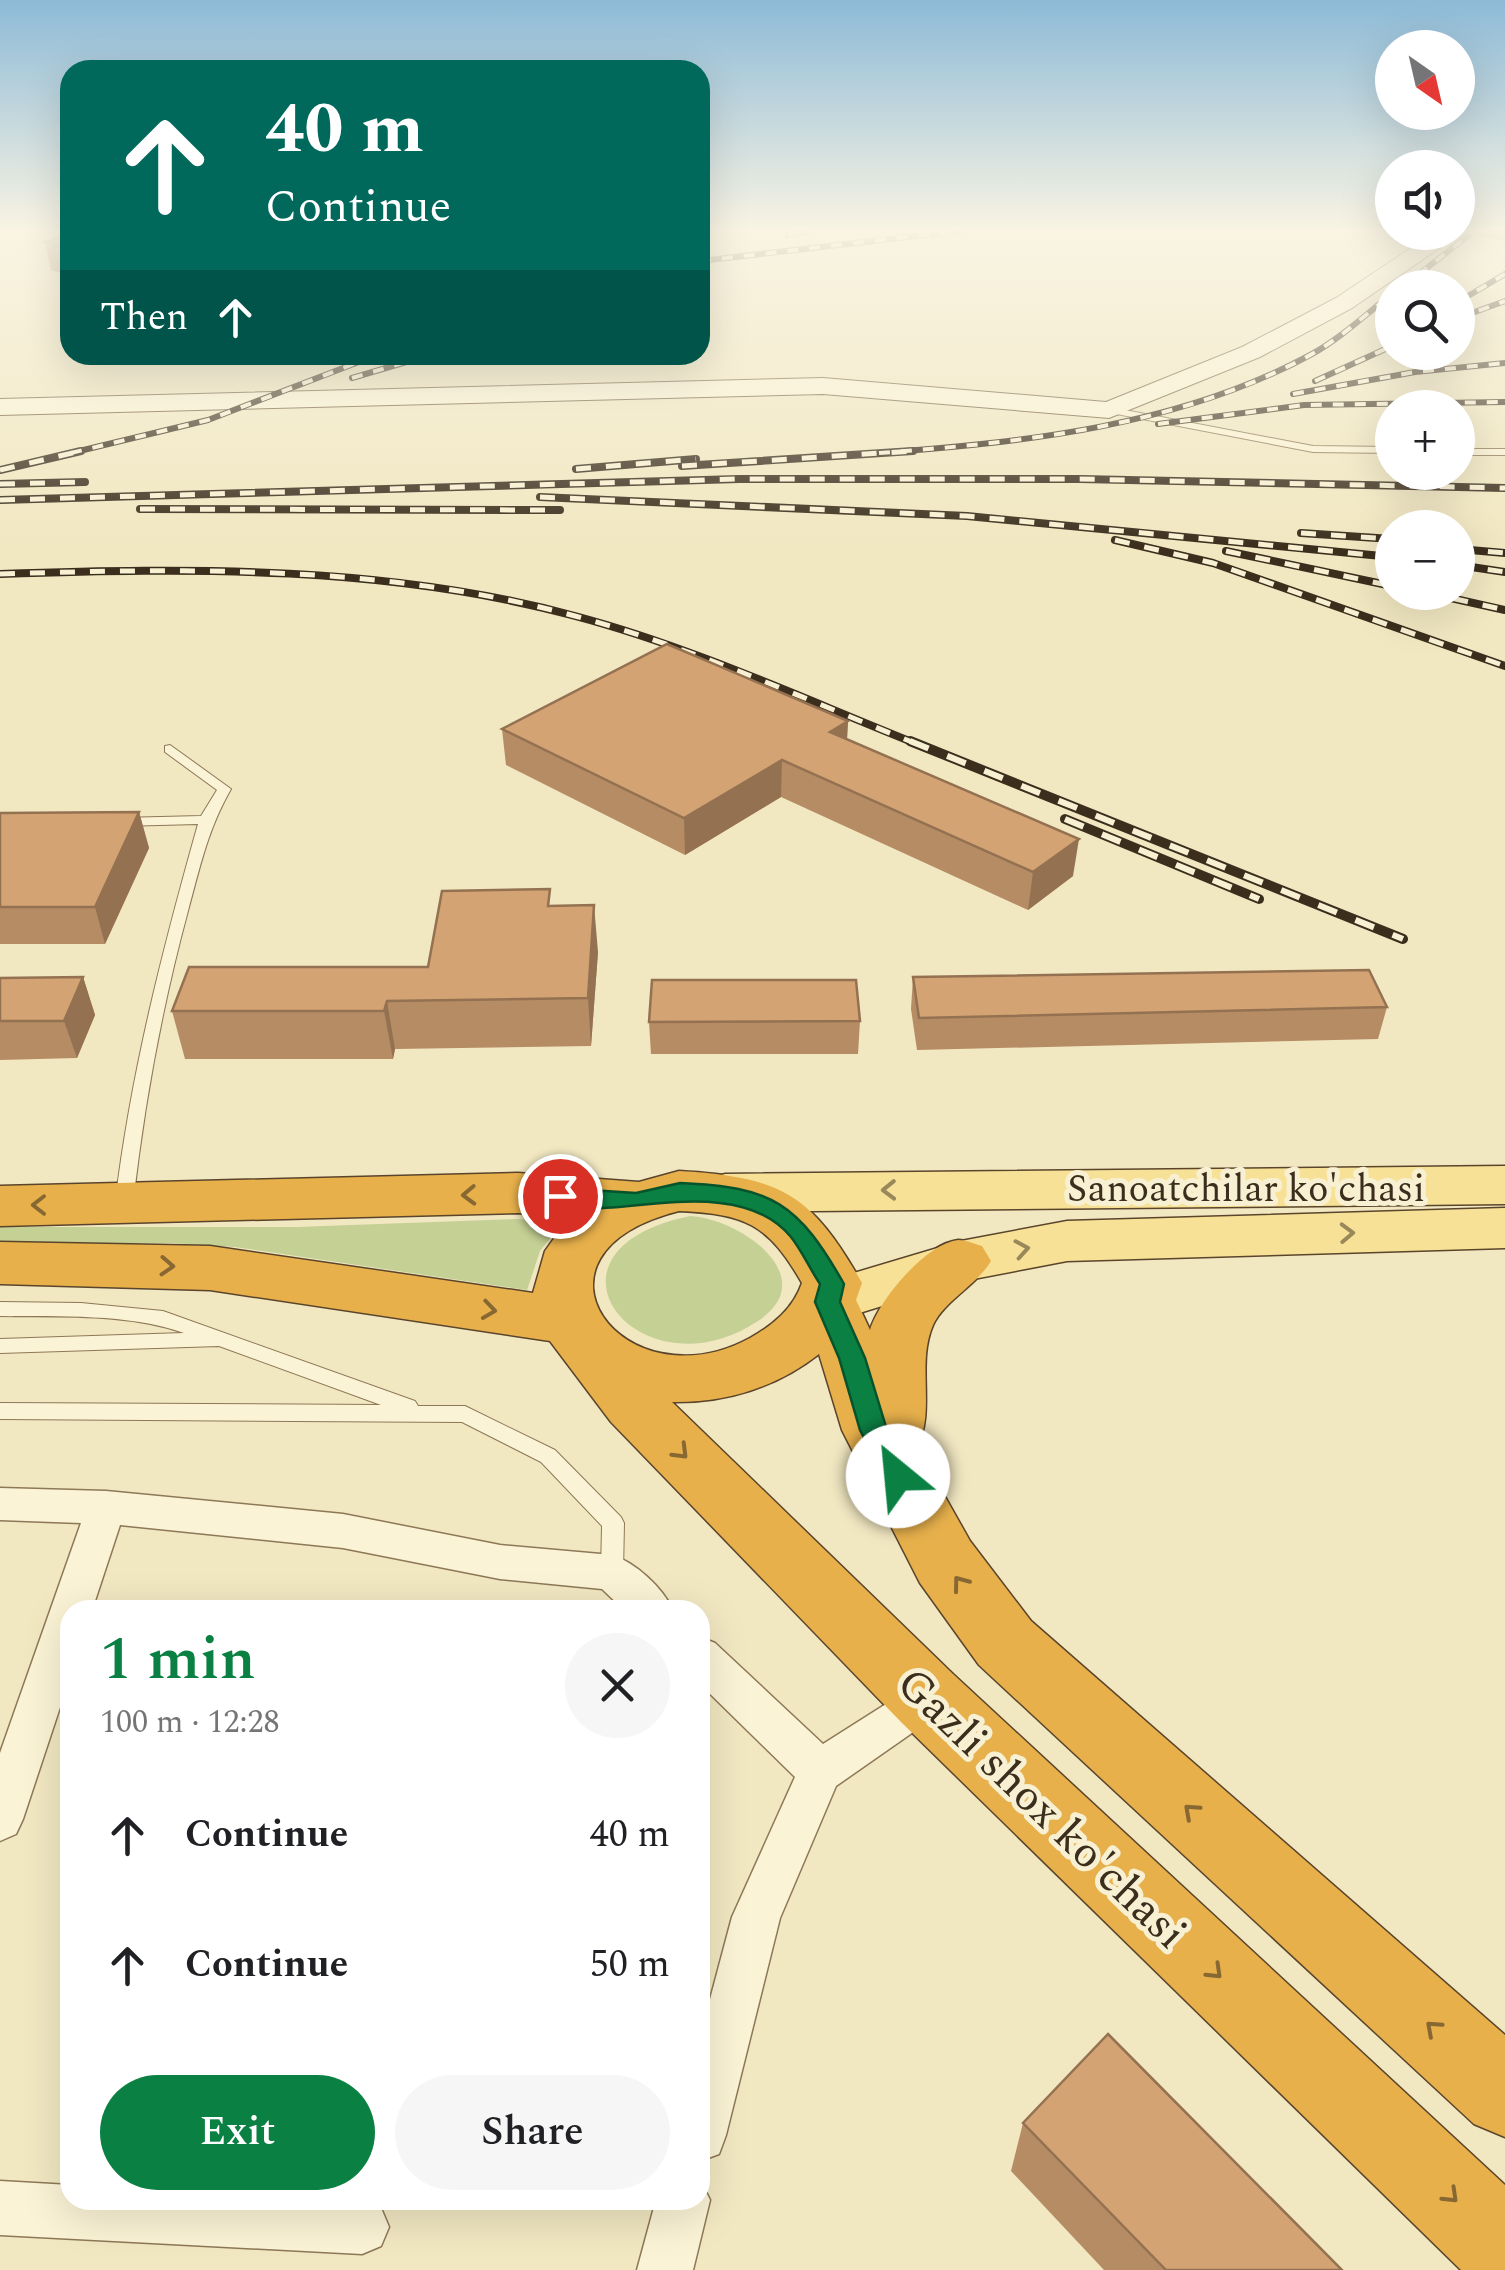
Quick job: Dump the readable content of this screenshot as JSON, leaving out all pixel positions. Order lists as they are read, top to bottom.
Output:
{
  "streets": {
    "highway": ["Gazli shox ko'chasi"],
    "main road": ["Sanoatchilar ko'chasi"]
  },
  "crossings": [
    ["Sanoatchilar ko'chasi", "Gazli shox ko'chasi"]
  ],
  "north": "bottom right",
  "page": {
    "map_buttons": ["+", "−"],
    "turn": ["40 m", "Continue"],
    "then": "Then",
    "heading": ["1 min", "100 m · 12:28"],
    "list": [
      {
        "name": "Continue",
        "value": "40 m"
      },
      {
        "name": "Continue",
        "value": "50 m"
      }
    ],
    "buttons": ["Exit", "Share"]
  }
}
